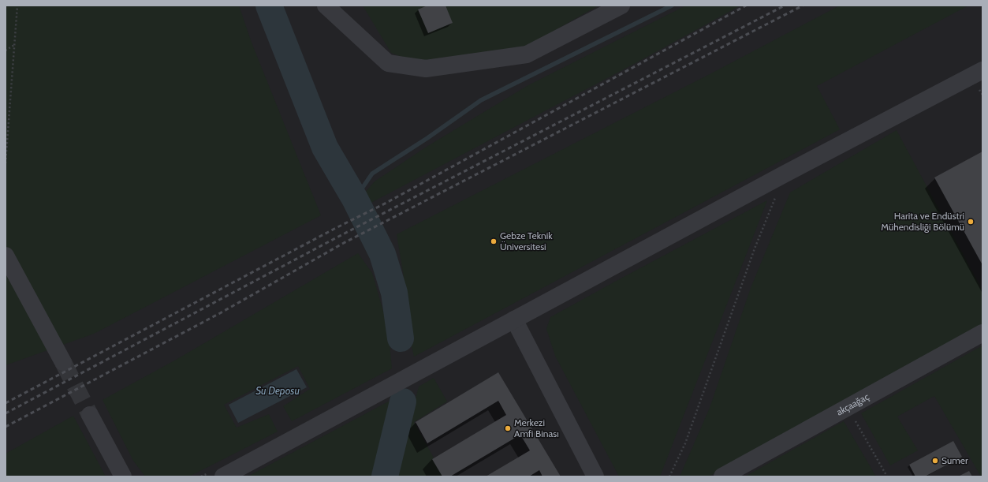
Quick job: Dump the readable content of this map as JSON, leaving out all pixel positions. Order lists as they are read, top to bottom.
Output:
{
  "streets": {
    "street": ["akçaağaç"]
  },
  "water": ["Su Deposu"],
  "places": [
    "Harita ve Endüstri Mühendisliği Bölümü",
    "Gebze Teknik Üniversitesi",
    "Merkezi Amfi Binası",
    "Sumer"
  ]
}
